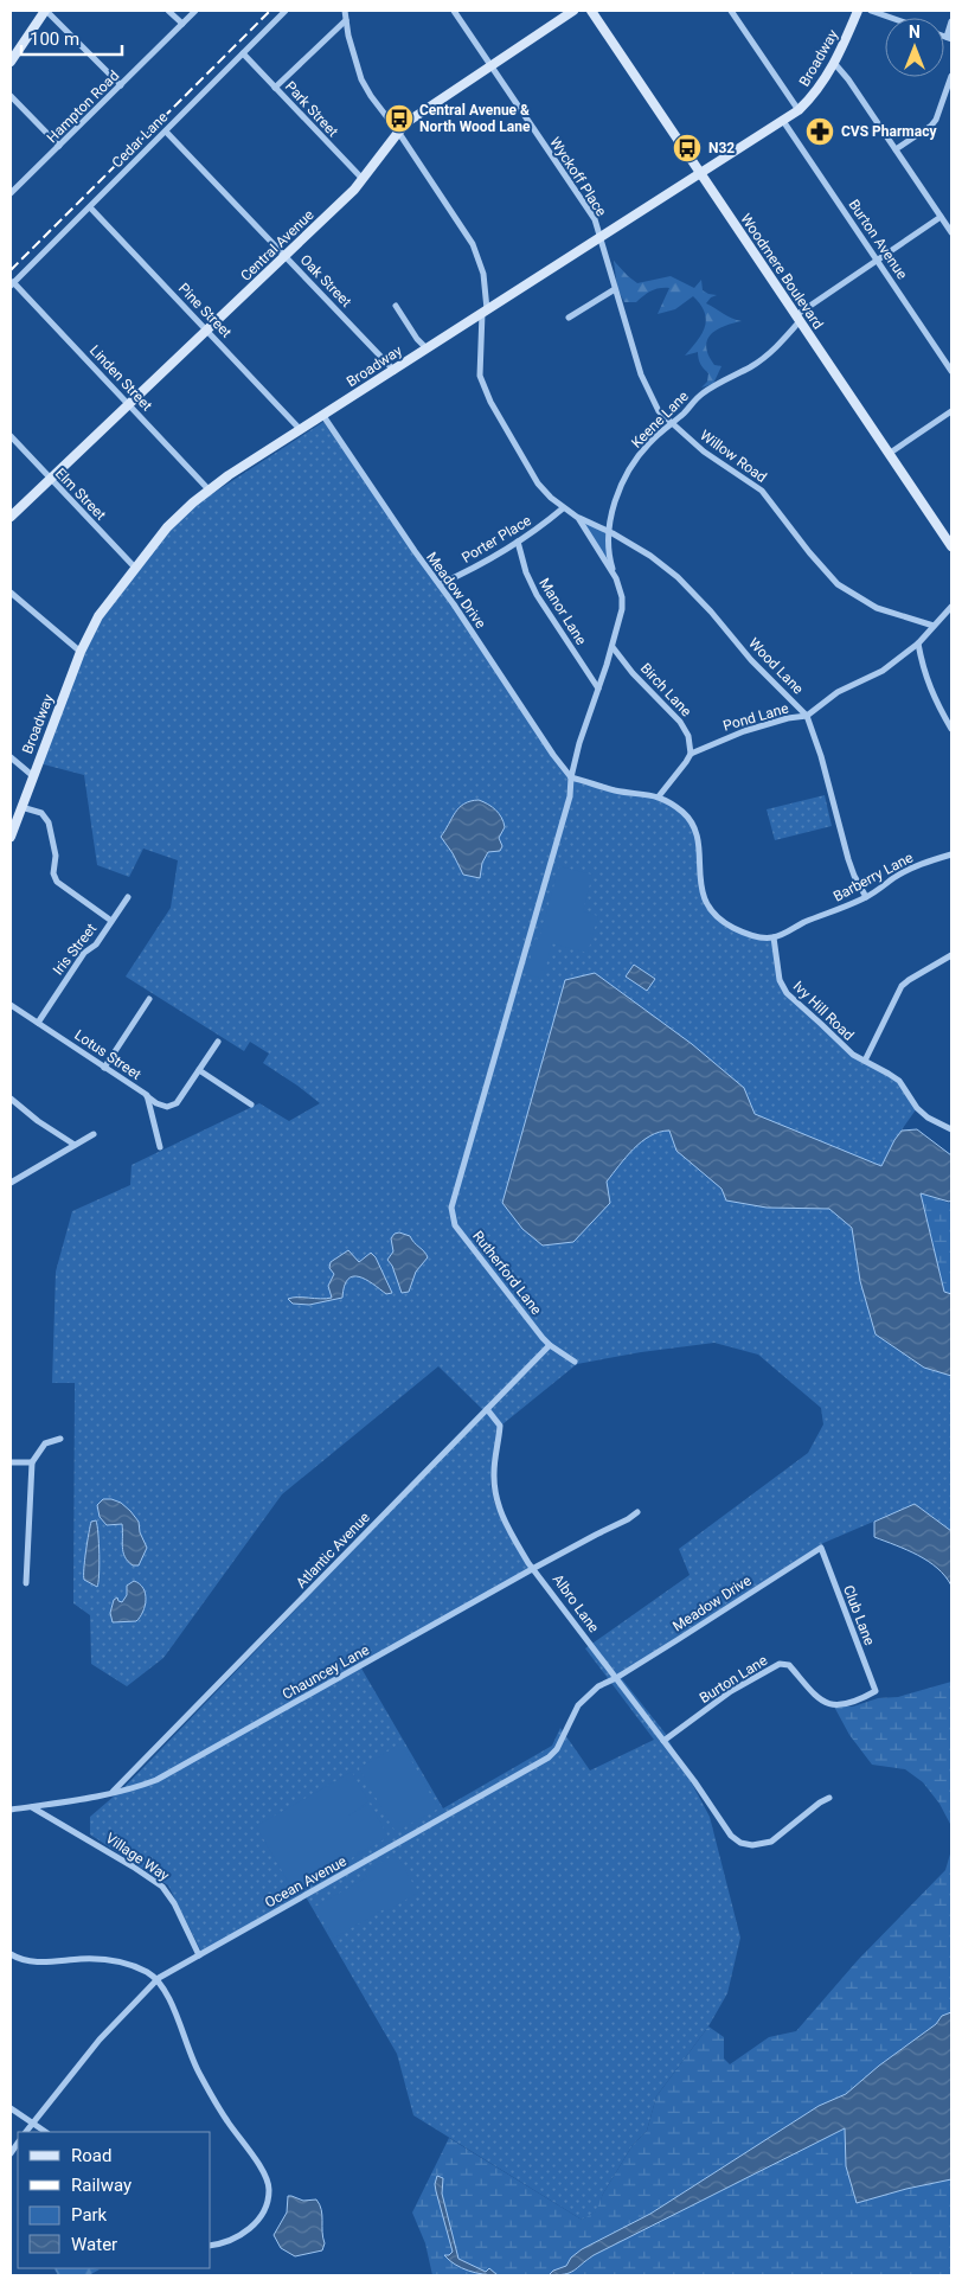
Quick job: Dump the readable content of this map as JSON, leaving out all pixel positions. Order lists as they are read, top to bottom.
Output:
{
  "streets": {
    "street": [
      "Broadway",
      "Hampton Road",
      "Park Street",
      "Cedar Lane",
      "Wyckoff Place",
      "Burton Avenue",
      "Central Avenue",
      "Woodmere Boulevard",
      "Oak Street",
      "Pine Street",
      "Linden Street",
      "Keene Lane",
      "Willow Road",
      "Elm Street",
      "Porter Place",
      "Meadow Drive",
      "Manor Lane",
      "Wood Lane",
      "Birch Lane",
      "Pond Lane",
      "Barberry Lane",
      "Iris Street",
      "Ivy Hill Road",
      "Lotus Street",
      "Rutherford Lane",
      "Atlantic Avenue",
      "Albro Lane",
      "Club Lane",
      "Chauncey Lane",
      "Burton Lane",
      "Village Way",
      "Ocean Avenue"
    ]
  },
  "crossings": [
    ["Broadway", "Wyckoff Place"],
    ["Broadway", "Burton Avenue"],
    ["Broadway", "Woodmere Boulevard"],
    ["Broadway", "Oak Street"],
    ["Broadway", "Pine Street"],
    ["Broadway", "Linden Street"],
    ["Broadway", "Willow Road"],
    ["Broadway", "Elm Street"],
    ["Broadway", "Meadow Drive"],
    ["Park Street", "Cedar Lane"],
    ["Park Street", "Central Avenue"],
    ["Cedar Lane", "Oak Street"],
    ["Cedar Lane", "Pine Street"],
    ["Cedar Lane", "Linden Street"],
    ["Wyckoff Place", "Central Avenue"],
    ["Wyckoff Place", "Willow Road"],
    ["Burton Avenue", "Keene Lane"],
    ["Central Avenue", "Oak Street"],
    ["Central Avenue", "Pine Street"],
    ["Central Avenue", "Linden Street"],
    ["Central Avenue", "Elm Street"],
    ["Woodmere Boulevard", "Keene Lane"],
    ["Keene Lane", "Willow Road"],
    ["Keene Lane", "Meadow Drive"],
    ["Keene Lane", "Manor Lane"],
    ["Keene Lane", "Wood Lane"],
    ["Keene Lane", "Birch Lane"],
    ["Keene Lane", "Rutherford Lane"],
    ["Willow Road", "Pond Lane"],
    ["Porter Place", "Meadow Drive"],
    ["Porter Place", "Manor Lane"],
    ["Meadow Drive", "Albro Lane"],
    ["Meadow Drive", "Club Lane"],
    ["Meadow Drive", "Ocean Avenue"],
    ["Wood Lane", "Pond Lane"],
    ["Wood Lane", "Barberry Lane"],
    ["Birch Lane", "Pond Lane"],
    ["Barberry Lane", "Ivy Hill Road"],
    ["Iris Street", "Lotus Street"],
    ["Rutherford Lane", "Atlantic Avenue"],
    ["Atlantic Avenue", "Albro Lane"],
    ["Atlantic Avenue", "Chauncey Lane"],
    ["Albro Lane", "Chauncey Lane"],
    ["Albro Lane", "Burton Lane"],
    ["Albro Lane", "Ocean Avenue"],
    ["Club Lane", "Burton Lane"],
    ["Chauncey Lane", "Village Way"],
    ["Village Way", "Ocean Avenue"]
  ],
  "places": {
    "bus stop": ["Central Avenue & North Wood Lane", "N32"],
    "pharmacy": ["CVS Pharmacy"]
  },
  "legend": [
    "Road",
    "Railway",
    "Park",
    "Water"
  ],
  "scale_bar": "100 m",
  "north": "top"
}
